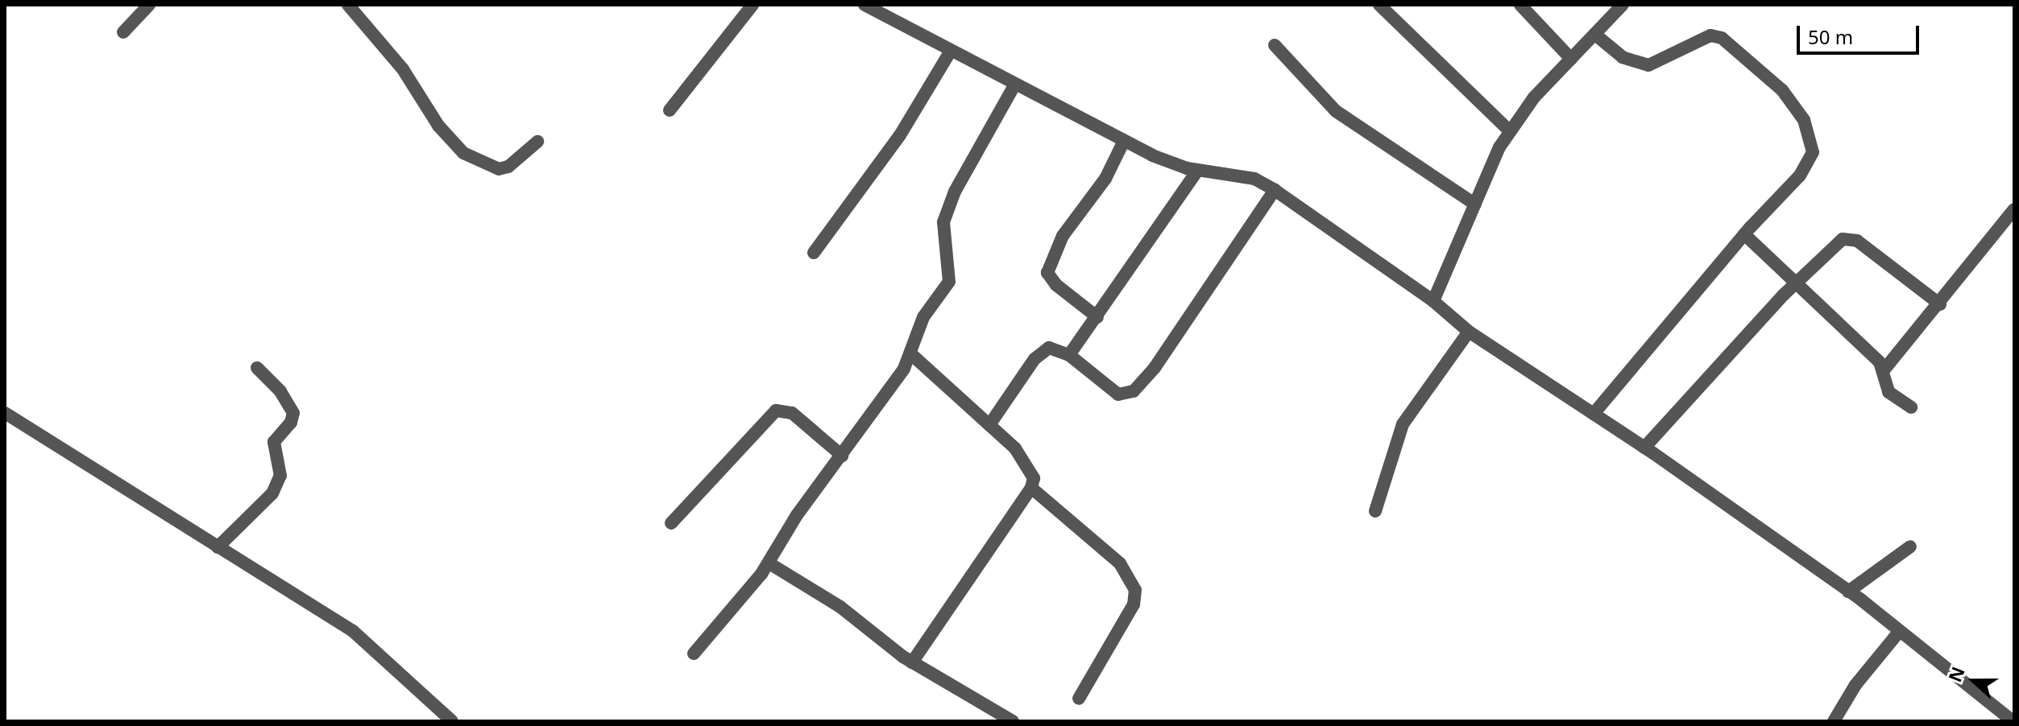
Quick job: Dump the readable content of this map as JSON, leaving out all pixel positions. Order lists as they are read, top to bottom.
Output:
{
  "scale_bar": "50 m",
  "north": "left"
}
